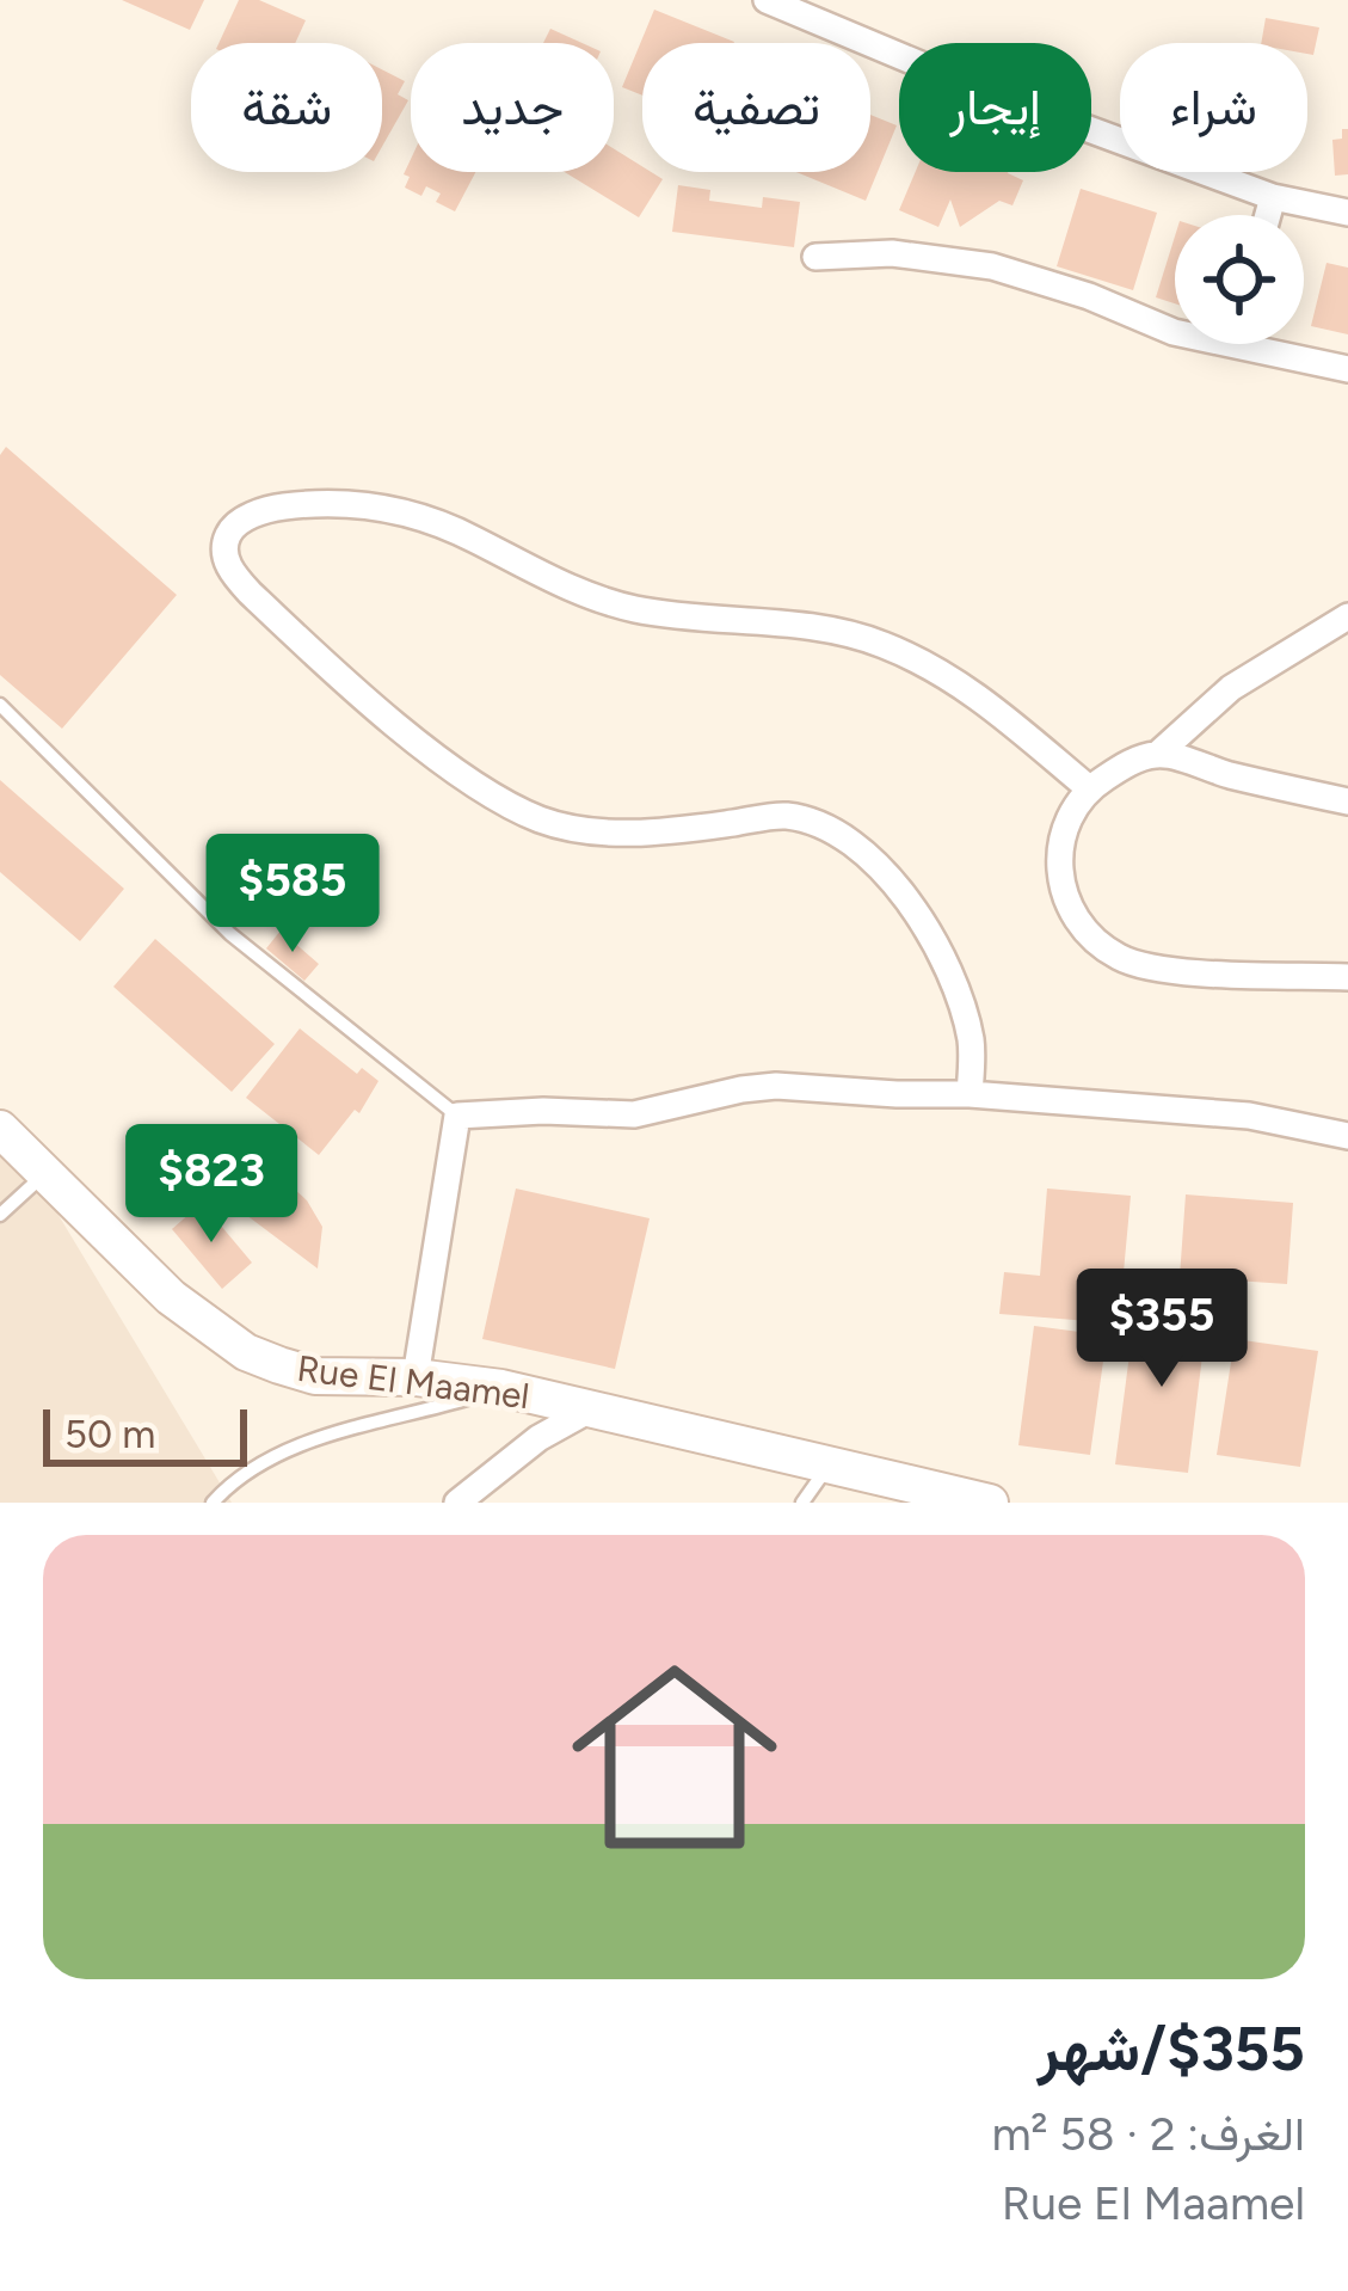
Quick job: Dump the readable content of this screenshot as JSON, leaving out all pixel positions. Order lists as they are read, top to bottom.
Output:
{
  "streets": {
    "street": ["Rue El Maamel"]
  },
  "scale_bar": "50 m",
  "page": {
    "chip": [
      "شراء",
      "إيجار",
      "تصفية",
      "جديد",
      "شقة"
    ],
    "price": ["$585", "$823", "$355"],
    "scale": "50 m",
    "list": [
      {
        "name": "$355/شهر",
        "note": "الغرف: 2 · 58 m² · Rue El Maamel"
      }
    ]
  }
}
